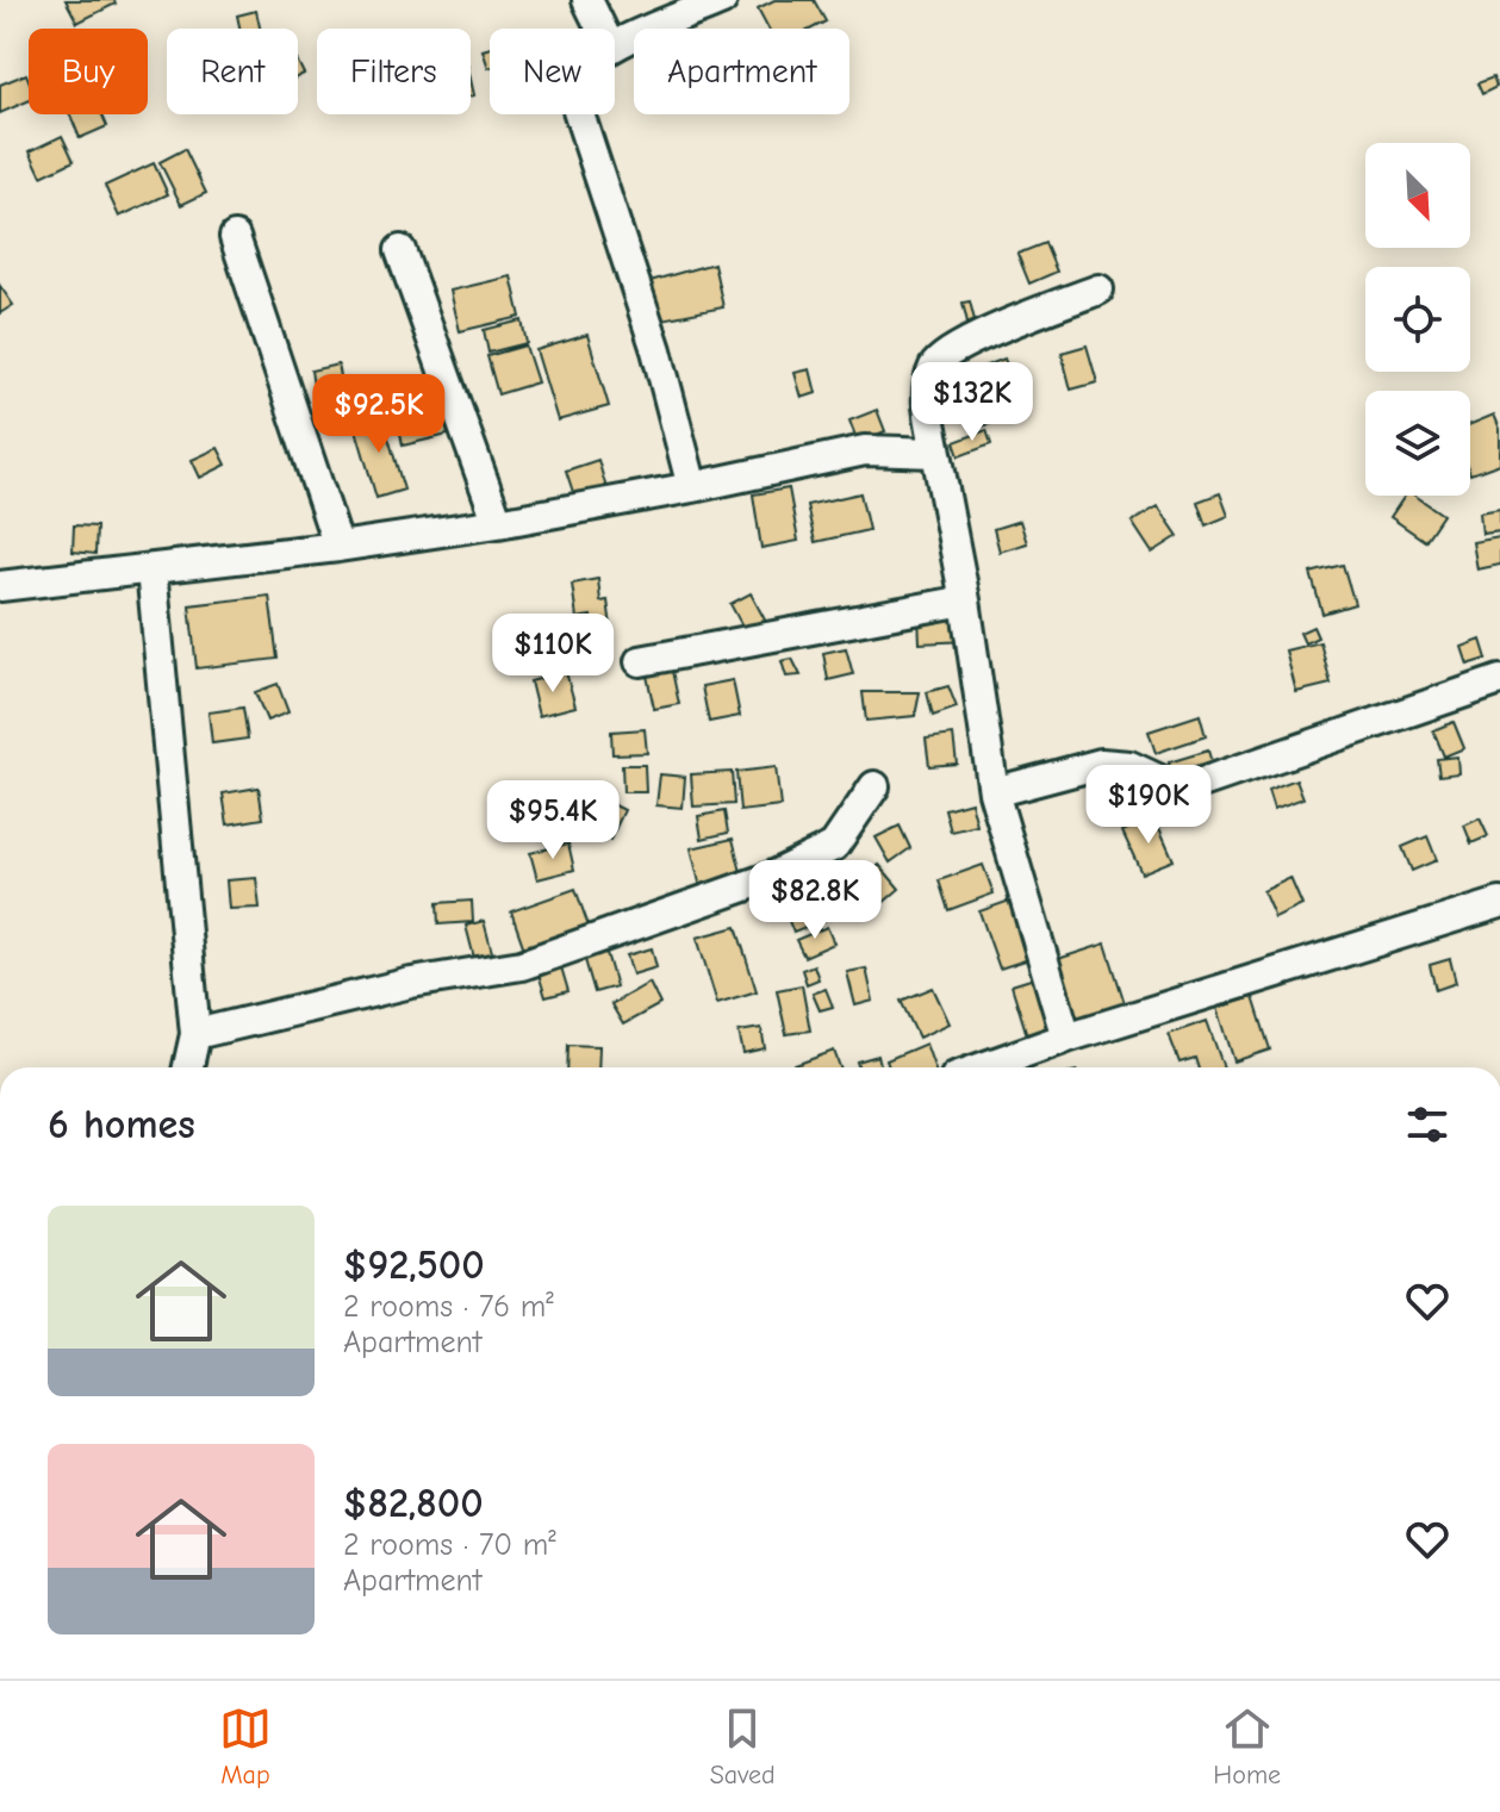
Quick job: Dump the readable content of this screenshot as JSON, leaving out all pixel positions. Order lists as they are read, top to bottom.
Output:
{
  "north": "bottom right",
  "page": {
    "chip": [
      "Buy",
      "Rent",
      "Filters",
      "New",
      "Apartment"
    ],
    "price": [
      "$132K",
      "$92.5K",
      "$110K",
      "$190K",
      "$95.4K",
      "$82.8K"
    ],
    "heading": "6 homes",
    "list": [
      {
        "name": "$92,500",
        "note": "2 rooms · 76 m² · Apartment"
      },
      {
        "name": "$82,800",
        "note": "2 rooms · 70 m² · Apartment"
      }
    ],
    "tabs": ["Map", "Saved", "Home"]
  }
}
